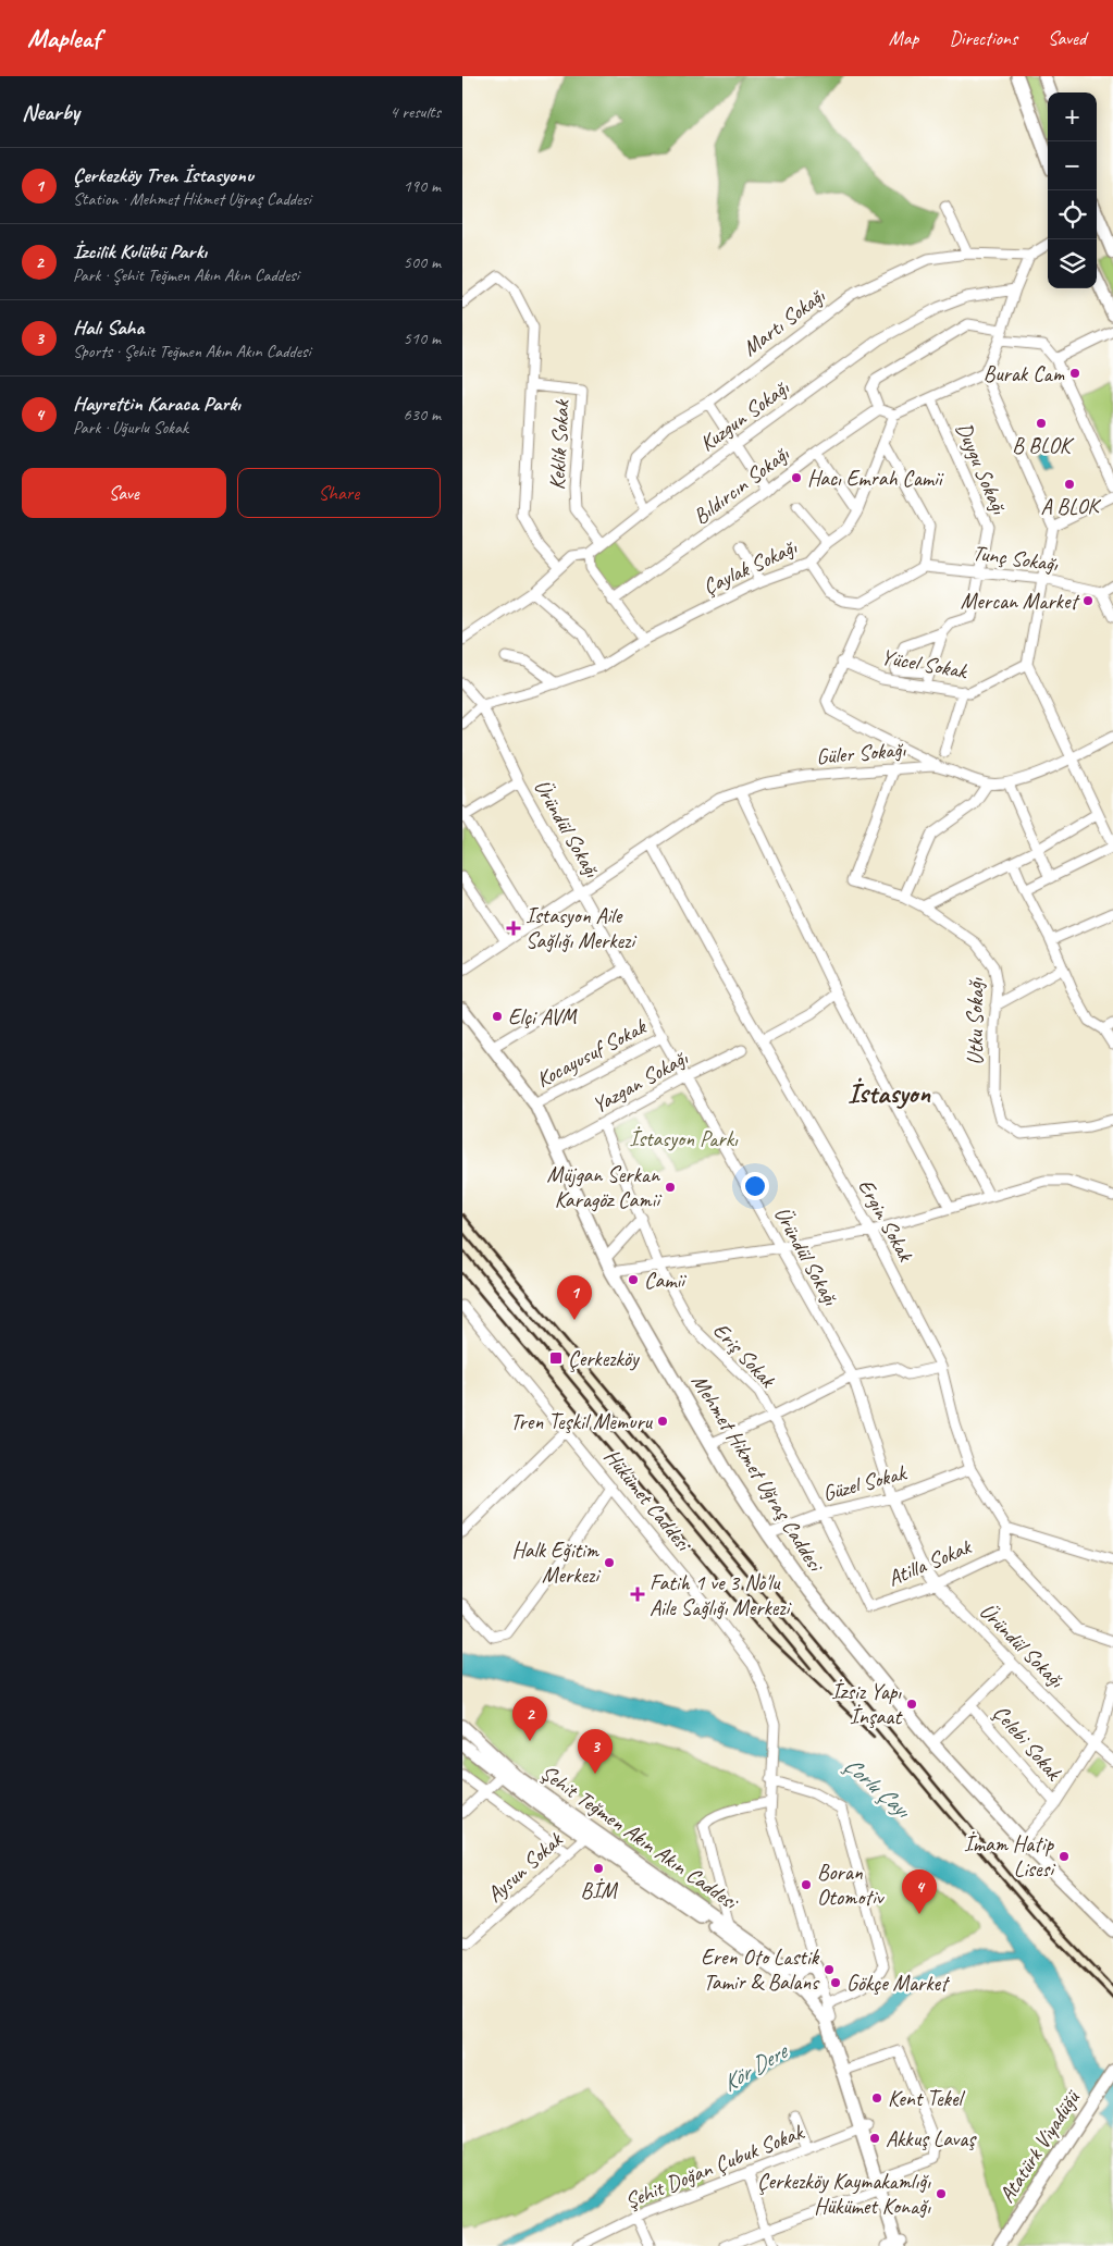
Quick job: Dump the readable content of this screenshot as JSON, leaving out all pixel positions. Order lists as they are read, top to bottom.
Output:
{
  "streets": {
    "main road": ["Mehmet Hikmet Uğraş Caddesi", "Şehit Teğmen Akın Akın Caddesi", "Atatürk Viyadüğü"],
    "street": [
      "Martı Sokağı",
      "Kuzgun Sokağı",
      "Keklik Sokak",
      "Duygu Sokağı",
      "Bıldırcın Sokağı",
      "Tunç Sokağı",
      "Çaylak Sokağı",
      "Yücel Sokak",
      "Güler Sokağı",
      "Üründül Sokağı",
      "Utku Sokağı",
      "Kocayusuf Sokak",
      "Yazgan Sokağı",
      "Ergin Sokak",
      "Eriş Sokak",
      "Güzel Sokak",
      "Hükümet Caddesi",
      "Atilla Sokak",
      "Çelebi Sokak",
      "Aysun Sokak",
      "Şehit Doğan Çubuk Sokak"
    ]
  },
  "crossings": [
    ["Martı Sokağı", "Kuzgun Sokağı"],
    ["Kuzgun Sokağı", "Keklik Sokak"],
    ["Duygu Sokağı", "Tunç Sokağı"],
    ["Duygu Sokağı", "Yücel Sokak"],
    ["Çaylak Sokağı", "Üründül Sokağı"],
    ["Güler Sokağı", "Üründül Sokağı"],
    ["Güler Sokağı", "Utku Sokağı"],
    ["Güler Sokağı", "Ergin Sokak"],
    ["Üründül Sokağı", "Kocayusuf Sokak"],
    ["Üründül Sokağı", "Yazgan Sokağı"],
    ["Üründül Sokağı", "Güzel Sokak"],
    ["Üründül Sokağı", "Atilla Sokak"],
    ["Kocayusuf Sokak", "Mehmet Hikmet Uğraş Caddesi"],
    ["Yazgan Sokağı", "Eriş Sokak"],
    ["Yazgan Sokağı", "Mehmet Hikmet Uğraş Caddesi"],
    ["Ergin Sokak", "Güzel Sokak"],
    ["Eriş Sokak", "Güzel Sokak"],
    ["Eriş Sokak", "Atilla Sokak"],
    ["Mehmet Hikmet Uğraş Caddesi", "Güzel Sokak"],
    ["Şehit Teğmen Akın Akın Caddesi", "Aysun Sokak"]
  ],
  "districts": ["İstasyon"],
  "water": ["Çorlu Çayı", "Kör Dere"],
  "parks": ["İstasyon Parkı"],
  "places": {
    "other": [
      "Burak Cam",
      "B BLOK",
      "Hacı Emrah Camii",
      "A BLOK",
      "Mercan Market",
      "Elçi AVM",
      "Müjgan Serkan Karagöz Camii",
      "Camii",
      "Tren Teşkil Memuru",
      "Halk Eğitim Merkezi",
      "İzsiz Yapı İnşaat",
      "İmam Hatip Lisesi",
      "BİM",
      "Boran Otomotiv",
      "Eren Oto Lastik Tamir & Balans",
      "Gökçe Market",
      "Kent Tekel",
      "Akkuş Lavaş",
      "Çerkezköy Kaymakamlığı Hükümet Konağı"
    ],
    "health": ["Istasyon Aile Sağlığı Merkezi", "Fatih 1 ve 3 No'lu Aile Sağlığı Merkezi"],
    "transit": ["Çerkezköy"]
  },
  "page": {
    "header": "Mapleaf",
    "nav": ["Map", "Directions", "Saved"],
    "heading": ["Nearby", "4 results"],
    "map_buttons": ["+", "−"],
    "list": [
      {
        "mark": "1",
        "name": "Çerkezköy Tren İstasyonu",
        "note": "Station · Mehmet Hikmet Uğraş Caddesi",
        "value": "190 m"
      },
      {
        "mark": "2",
        "name": "İzcilik Kulübü Parkı",
        "note": "Park · Şehit Teğmen Akın Akın Caddesi",
        "value": "500 m"
      },
      {
        "mark": "3",
        "name": "Halı Saha",
        "note": "Sports · Şehit Teğmen Akın Akın Caddesi",
        "value": "510 m"
      },
      {
        "mark": "4",
        "name": "Hayrettin Karaca Parkı",
        "note": "Park · Uğurlu Sokak",
        "value": "630 m"
      }
    ],
    "buttons": ["Save", "Share"],
    "pins": [
      "1",
      "2",
      "3",
      "4"
    ]
  }
}
